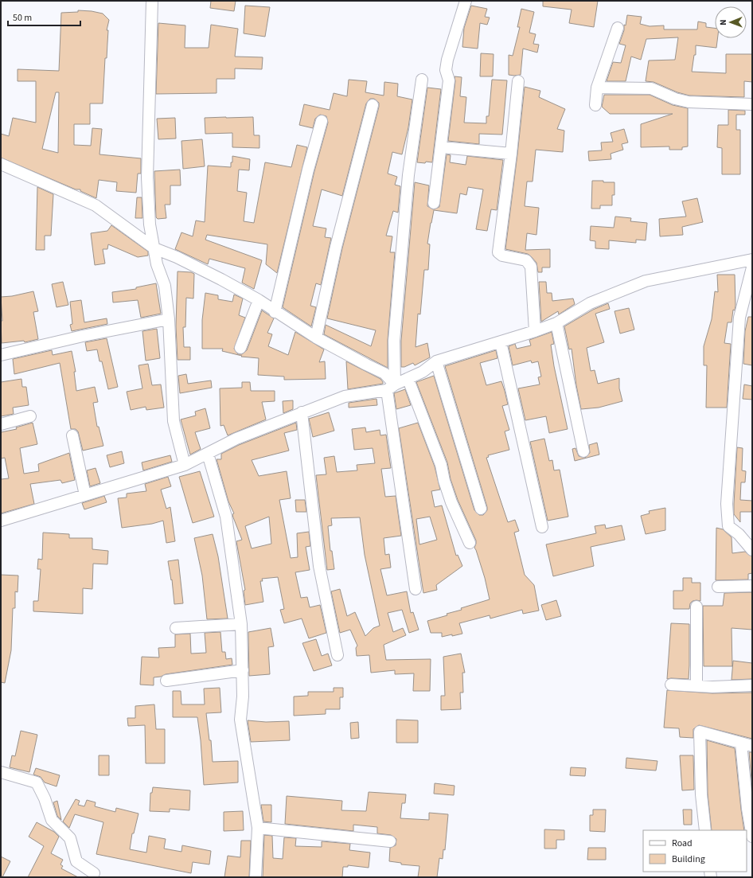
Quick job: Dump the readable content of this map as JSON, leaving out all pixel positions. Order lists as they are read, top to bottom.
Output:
{
  "legend": ["Road", "Building"],
  "scale_bar": "50 m",
  "north": "left"
}
